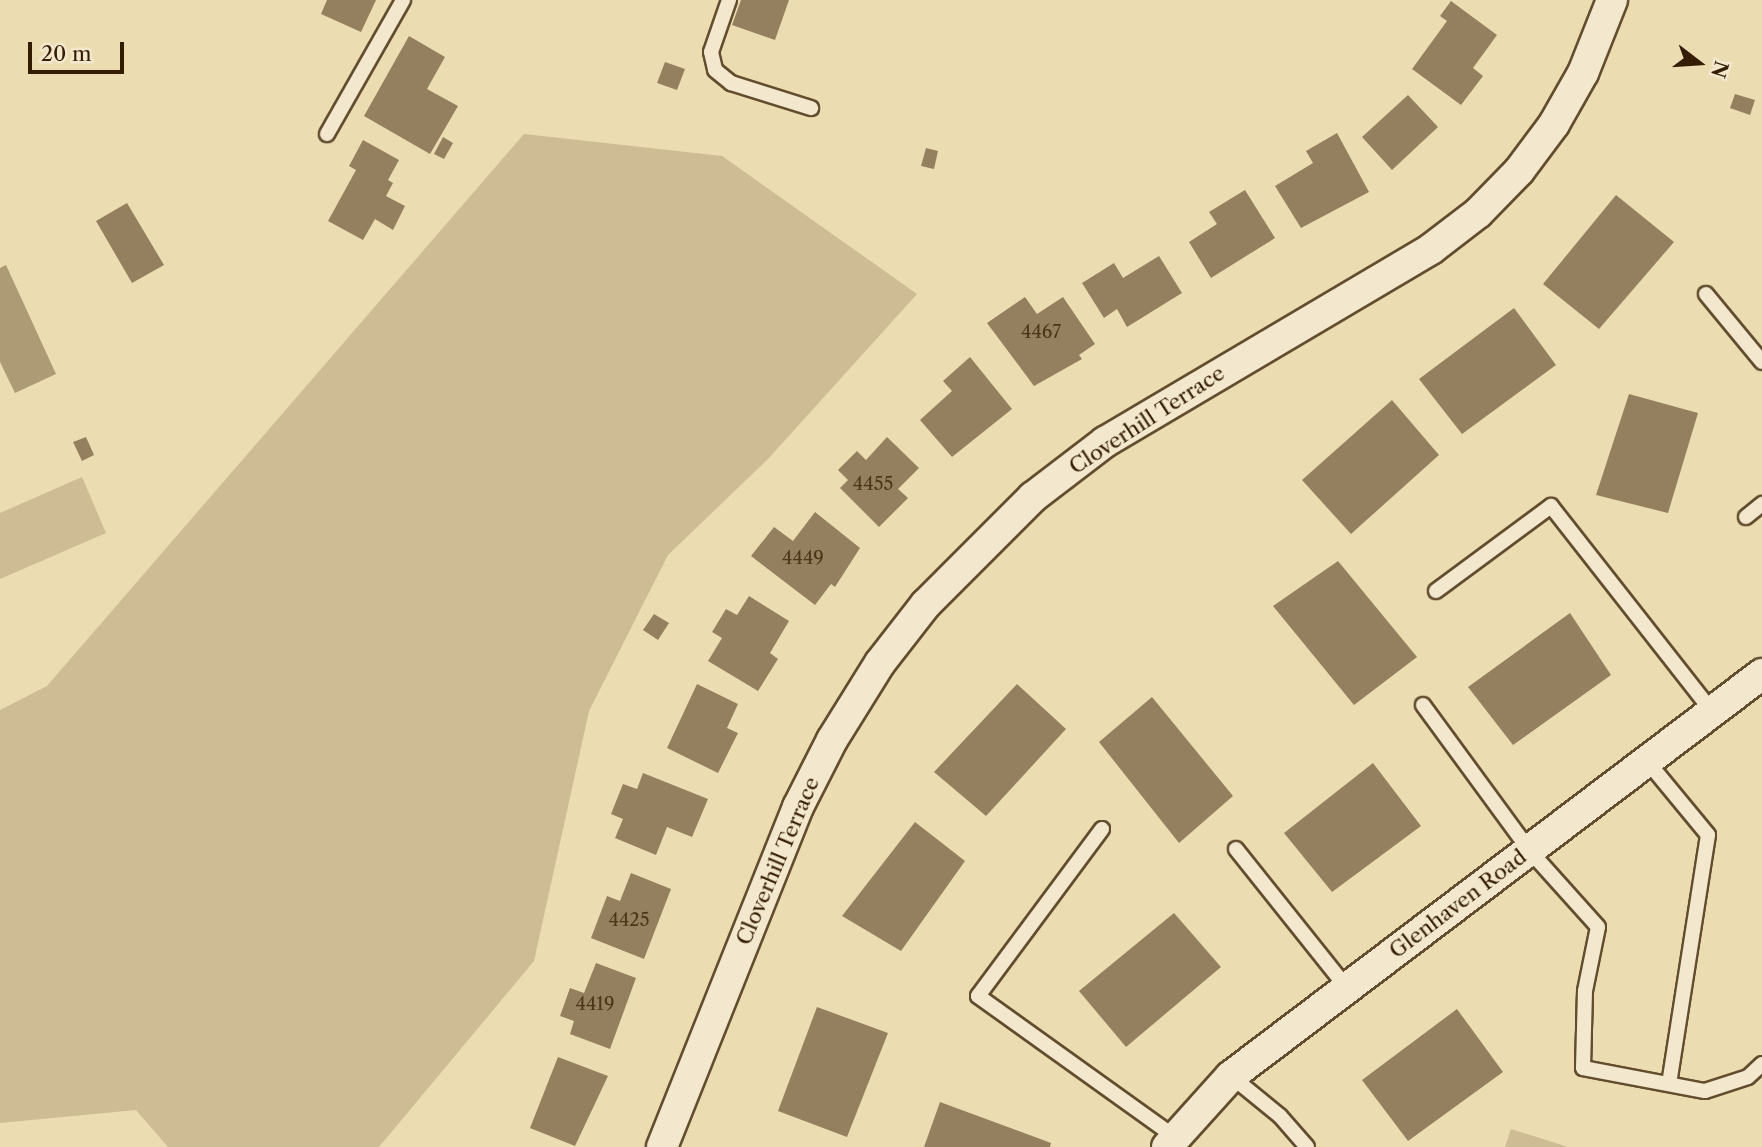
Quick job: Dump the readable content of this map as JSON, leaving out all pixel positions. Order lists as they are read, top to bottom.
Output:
{
  "streets": {
    "street": ["Cloverhill Terrace", "Glenhaven Road"]
  },
  "house_numbers": [
    "4467",
    "4455",
    "4449",
    "4425",
    "4419"
  ],
  "scale_bar": "20 m",
  "north": "right"
}
